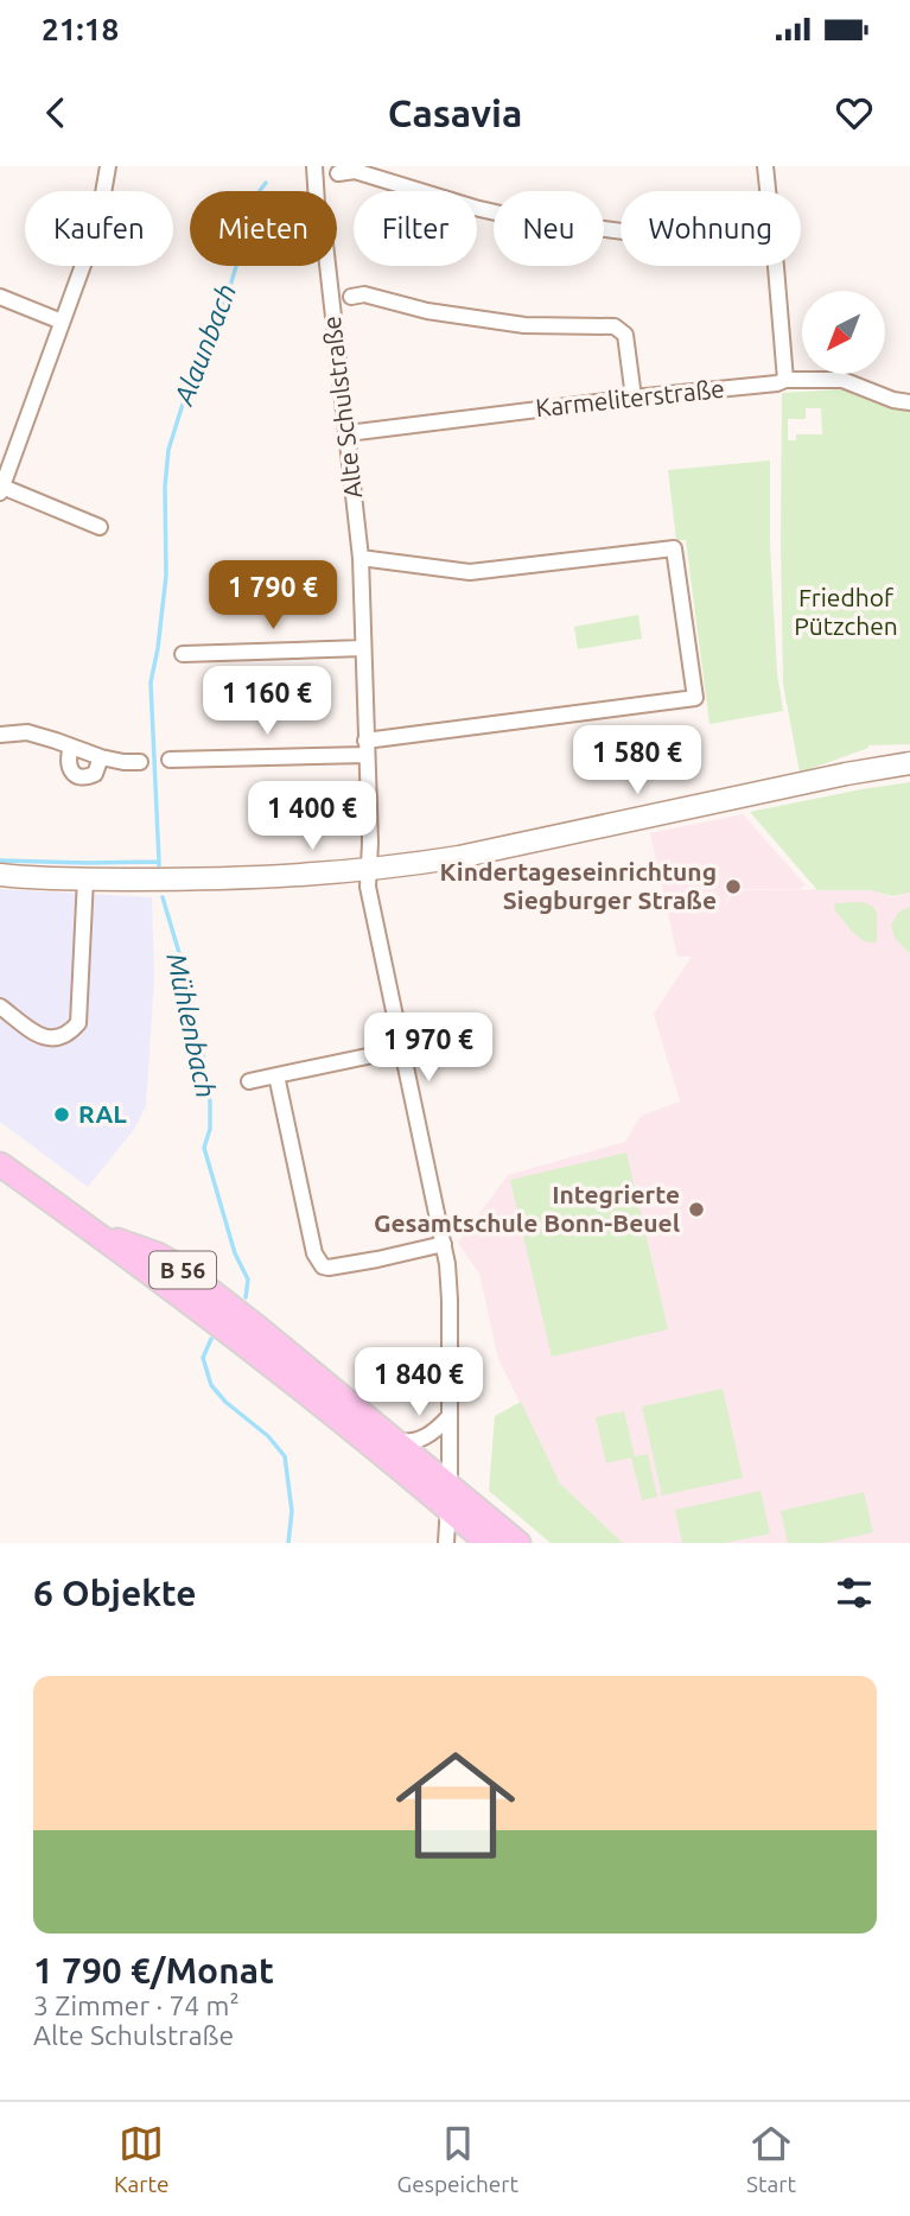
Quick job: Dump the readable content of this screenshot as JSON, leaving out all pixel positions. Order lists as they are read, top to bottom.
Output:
{
  "streets": {
    "main road": ["B 56"],
    "street": ["Karmeliterstraße", "Alte Schulstraße"]
  },
  "crossings": [
    ["Karmeliterstraße", "Alte Schulstraße"],
    ["Alte Schulstraße", "B 56"]
  ],
  "water": ["Alaunbach", "Mühlenbach"],
  "parks": ["Friedhof Pützchen"],
  "places": ["Kindertageseinrichtung Siegburger Straße", "RAL", "Integrierte Gesamtschule Bonn-Beuel"],
  "north": "bottom left",
  "page": {
    "status": "21:18",
    "header": "Casavia",
    "chip": [
      "Kaufen",
      "Mieten",
      "Filter",
      "Neu",
      "Wohnung"
    ],
    "price": [
      "1 790 €",
      "1 160 €",
      "1 580 €",
      "1 400 €",
      "1 970 €",
      "1 840 €"
    ],
    "heading": "6 Objekte",
    "list": [
      {
        "name": "1 790 €/Monat",
        "note": "3 Zimmer · 74 m² · Alte Schulstraße"
      }
    ],
    "tabs": ["Karte", "Gespeichert", "Start"]
  }
}
